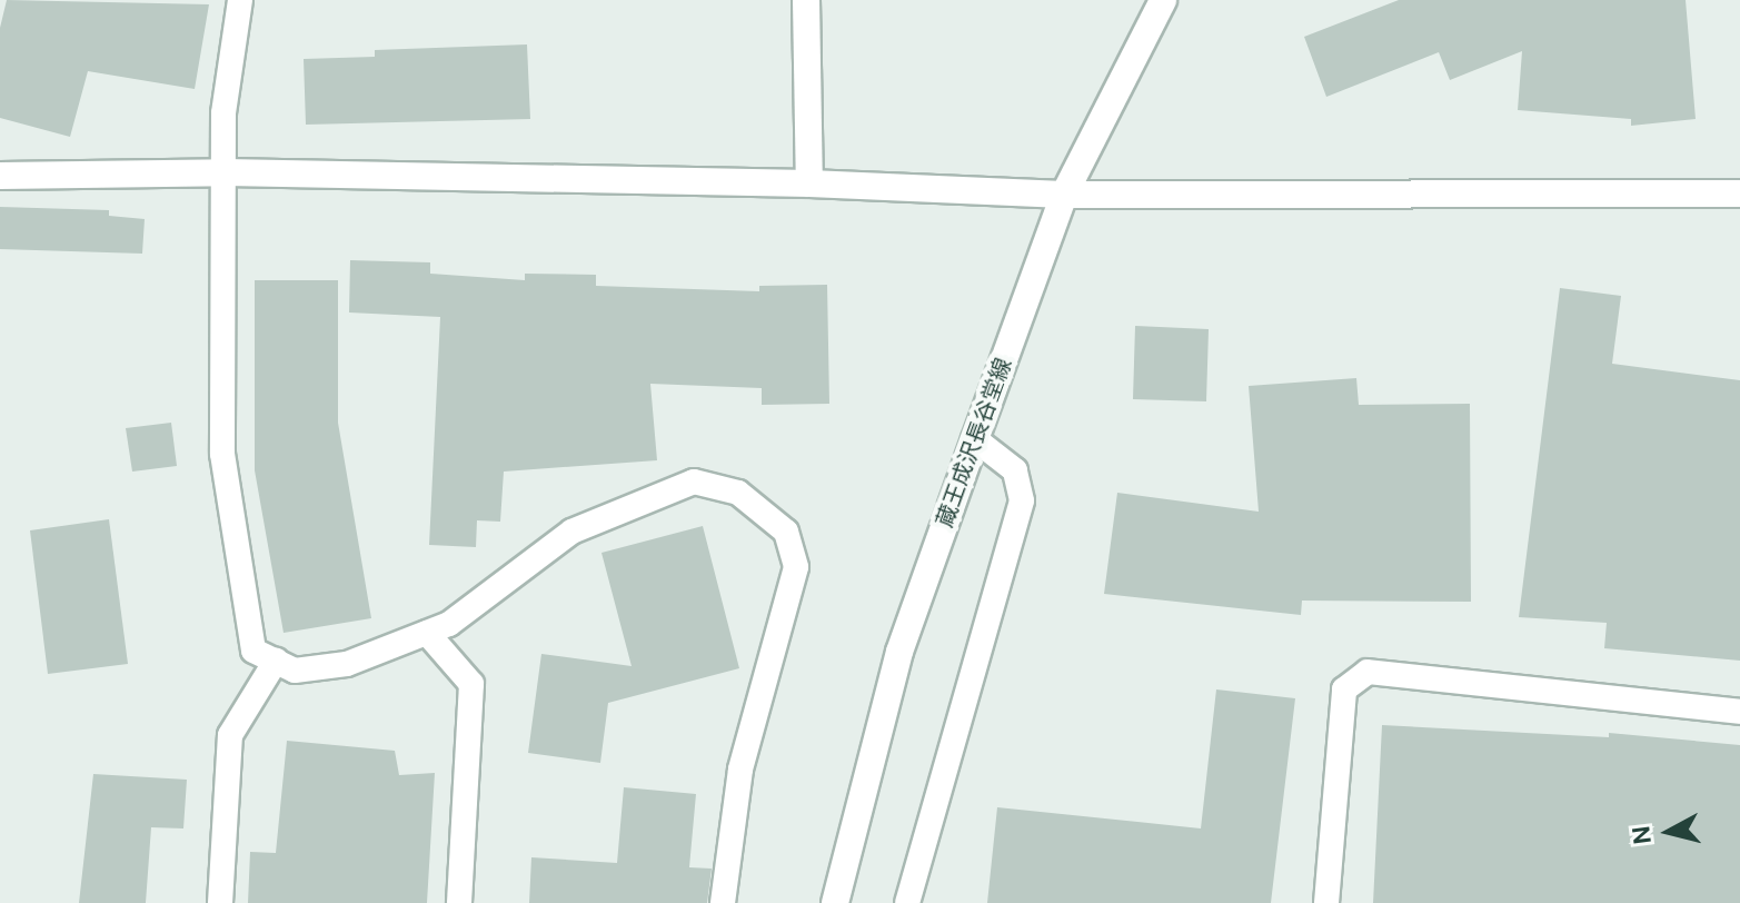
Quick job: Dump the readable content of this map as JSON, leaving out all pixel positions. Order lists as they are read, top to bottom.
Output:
{
  "streets": {
    "street": ["蔵王成沢長谷堂線"]
  },
  "north": "left"
}
